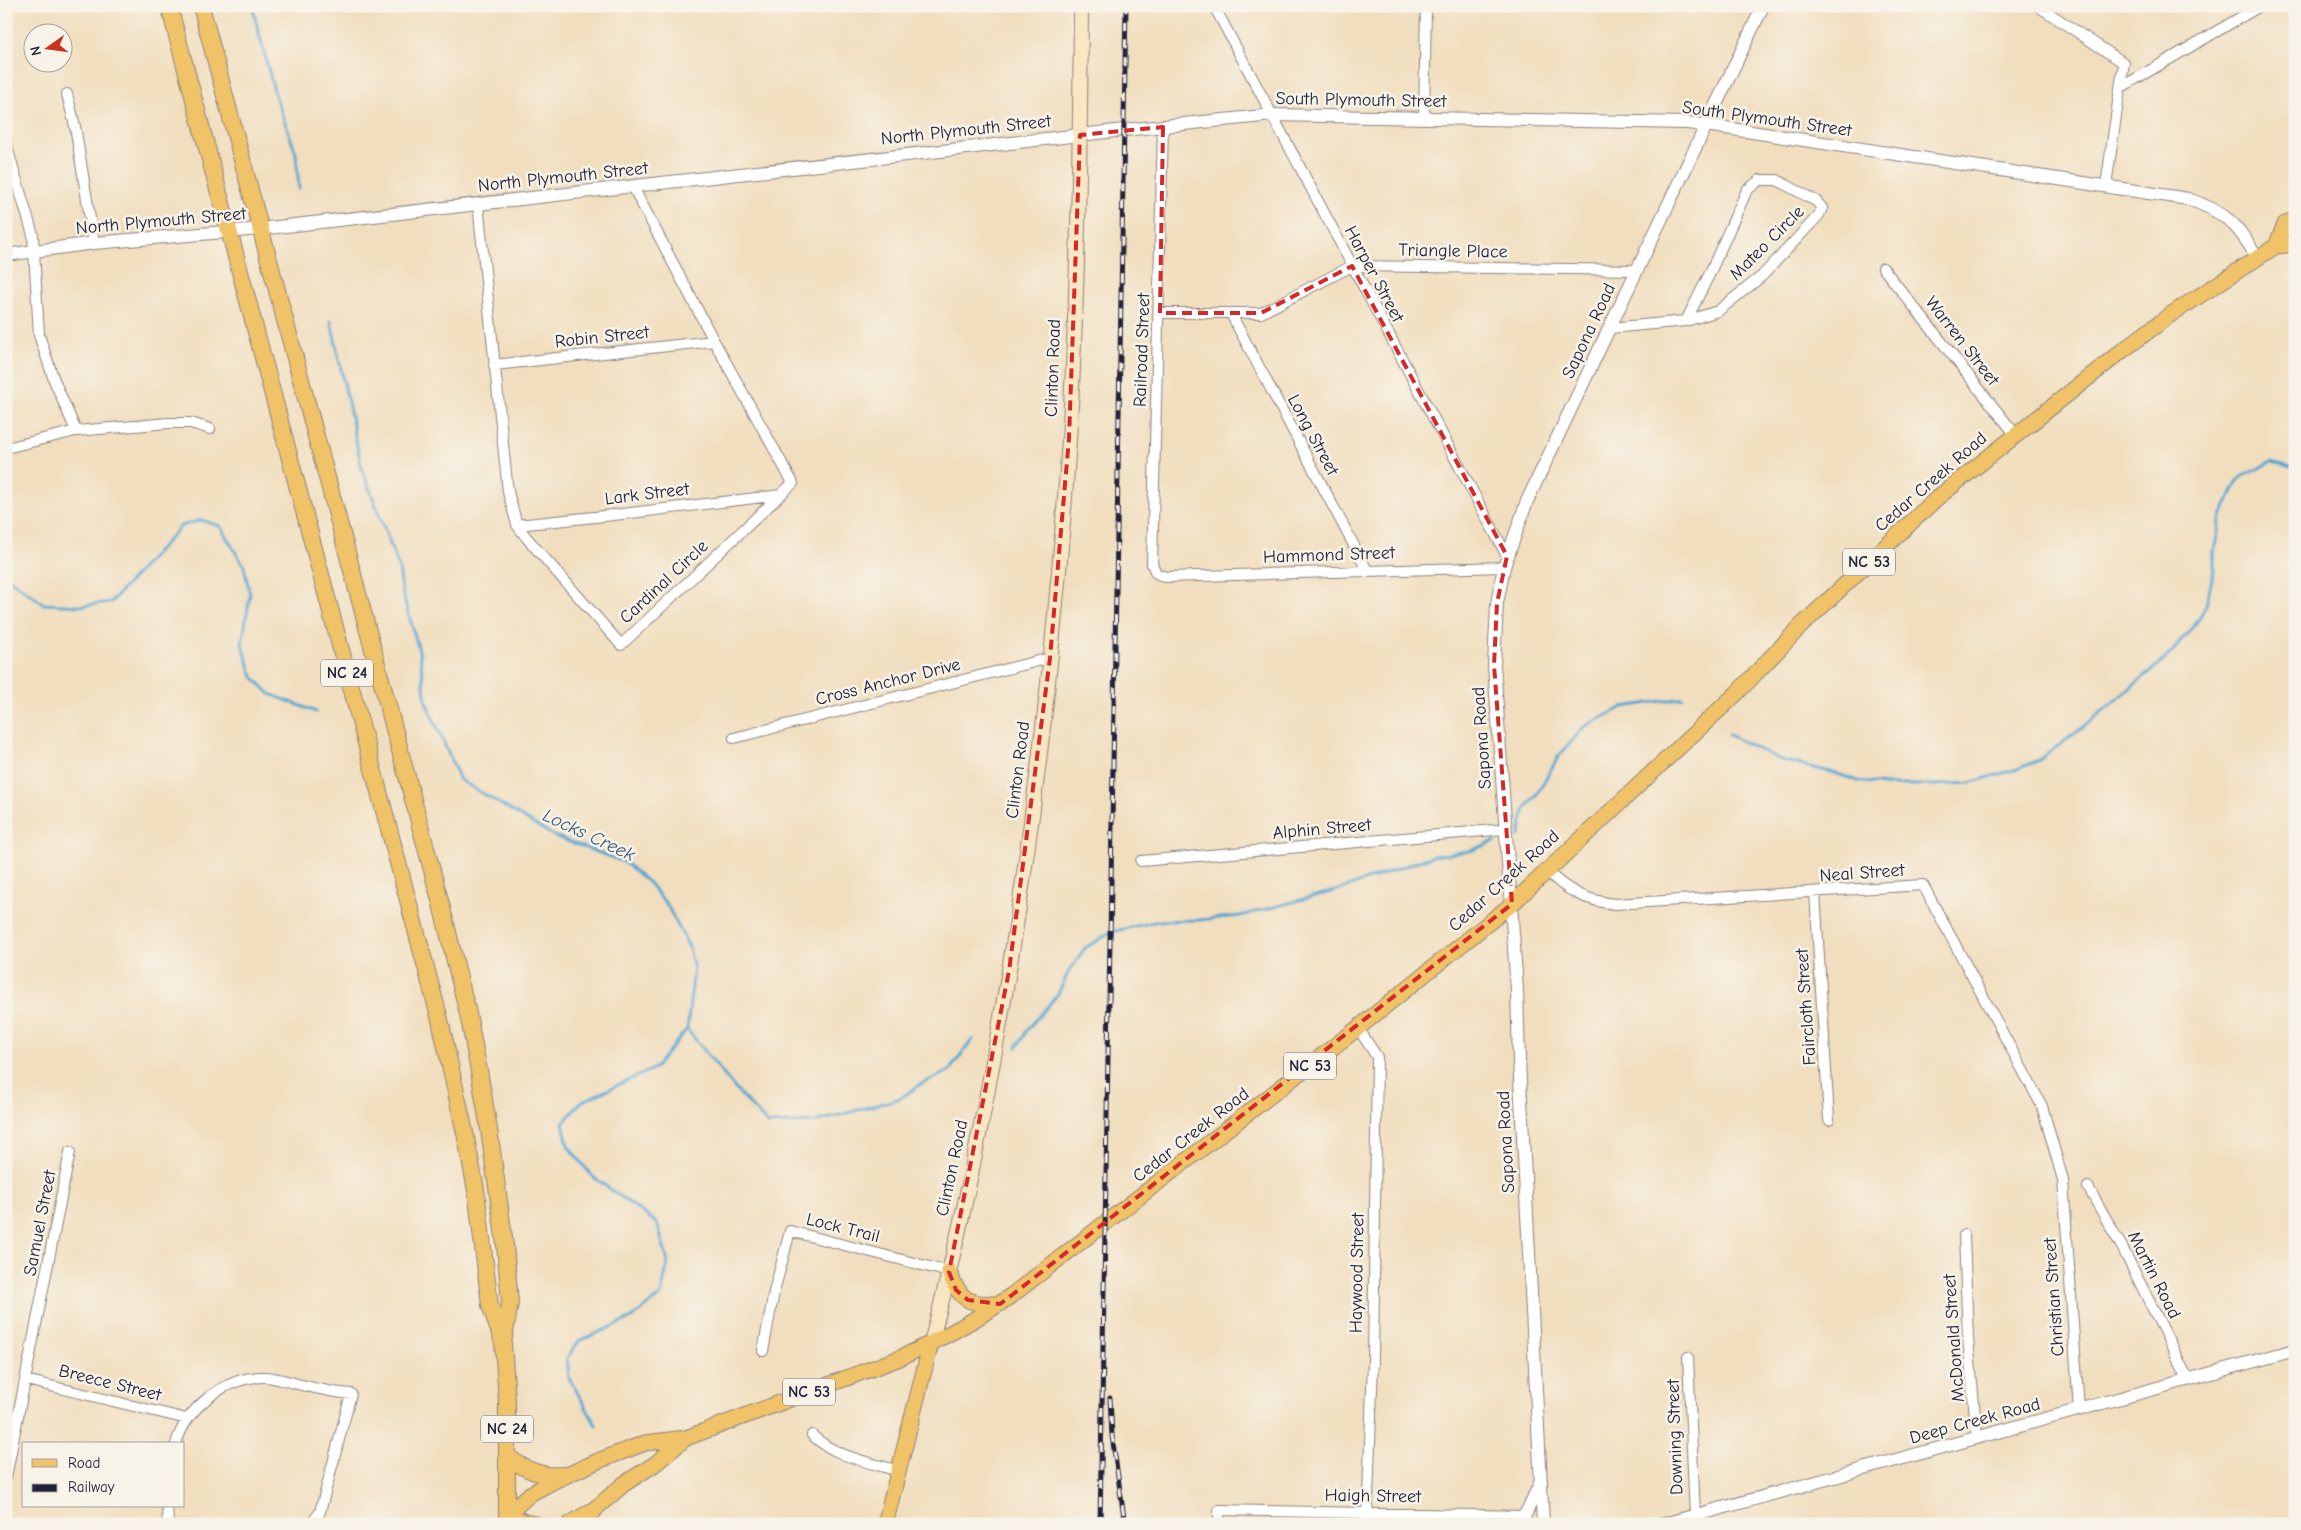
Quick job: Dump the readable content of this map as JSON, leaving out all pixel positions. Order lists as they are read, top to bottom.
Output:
{
  "streets": {
    "highway": ["NC 24"],
    "main road": ["Clinton Road", "Cedar Creek Road", "NC 53"],
    "street": [
      "South Plymouth Street",
      "North Plymouth Street",
      "Mateo Circle",
      "Triangle Place",
      "Harper Street",
      "Sapona Road",
      "Robin Street",
      "Warren Street",
      "Railroad Street",
      "Long Street",
      "Lark Street",
      "Hammond Street",
      "Cardinal Circle",
      "Cross Anchor Drive",
      "Alphin Street",
      "Neal Street",
      "Faircloth Street",
      "Samuel Street",
      "Lock Trail",
      "Haywood Street",
      "Martin Road",
      "Christian Street",
      "McDonald Street",
      "Breece Street",
      "Deep Creek Road",
      "Downing Street",
      "Haigh Street"
    ]
  },
  "crossings": [
    ["South Plymouth Street", "North Plymouth Street"],
    ["South Plymouth Street", "Harper Street"],
    ["South Plymouth Street", "Sapona Road"],
    ["South Plymouth Street", "Railroad Street"],
    ["South Plymouth Street", "Cedar Creek Road"],
    ["North Plymouth Street", "Clinton Road"],
    ["North Plymouth Street", "Cardinal Circle"],
    ["North Plymouth Street", "NC 24"],
    ["Mateo Circle", "Sapona Road"],
    ["Triangle Place", "Harper Street"],
    ["Triangle Place", "Sapona Road"],
    ["Triangle Place", "Railroad Street"],
    ["Triangle Place", "Long Street"],
    ["Harper Street", "Sapona Road"],
    ["Harper Street", "Hammond Street"],
    ["Sapona Road", "Cedar Creek Road"],
    ["Sapona Road", "Hammond Street"],
    ["Sapona Road", "Alphin Street"],
    ["Robin Street", "Cardinal Circle"],
    ["Warren Street", "Cedar Creek Road"],
    ["Railroad Street", "Hammond Street"],
    ["Clinton Road", "Cedar Creek Road"],
    ["Clinton Road", "Cross Anchor Drive"],
    ["Clinton Road", "Lock Trail"],
    ["Long Street", "Hammond Street"],
    ["Cedar Creek Road", "NC 24"],
    ["Cedar Creek Road", "Neal Street"],
    ["Cedar Creek Road", "Haywood Street"],
    ["Lark Street", "Cardinal Circle"],
    ["Neal Street", "Faircloth Street"],
    ["Neal Street", "Christian Street"],
    ["Samuel Street", "Breece Street"],
    ["Haywood Street", "Haigh Street"],
    ["Martin Road", "Deep Creek Road"],
    ["Christian Street", "Deep Creek Road"],
    ["McDonald Street", "Deep Creek Road"],
    ["Deep Creek Road", "Downing Street"]
  ],
  "water": ["Locks Creek"],
  "legend": ["Road", "Railway"],
  "north": "left"
}
